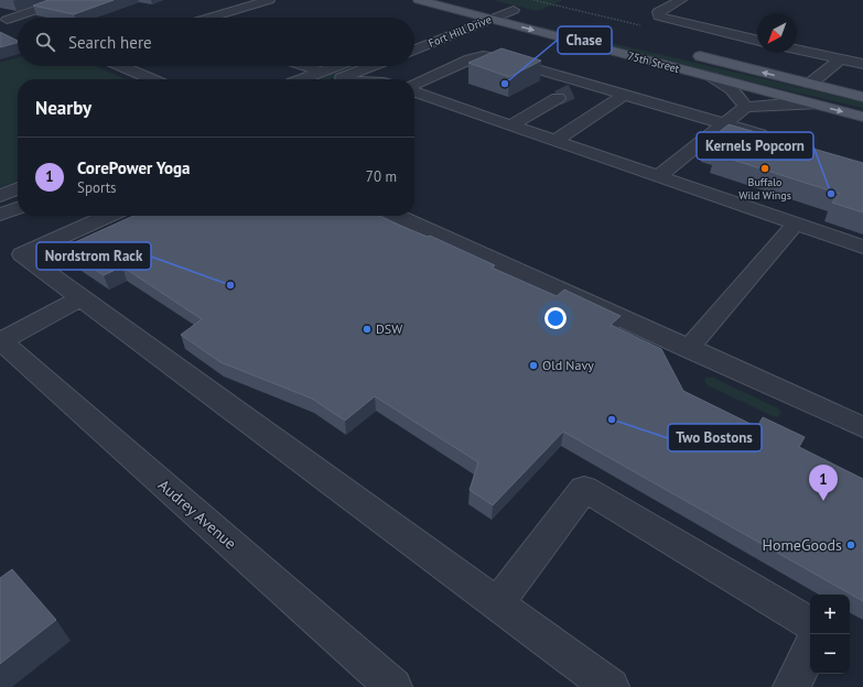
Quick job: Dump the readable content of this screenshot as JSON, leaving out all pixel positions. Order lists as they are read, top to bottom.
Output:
{
  "streets": {
    "main road": ["75th Street"],
    "street": ["Fort Hill Drive", "Audrey Avenue"]
  },
  "crossings": [
    ["Fort Hill Drive", "75th Street"]
  ],
  "places": [
    "Chase",
    "Buffalo Wild Wings",
    "Kernels Popcorn",
    "Nordstrom Rack",
    "DSW",
    "Old Navy",
    "Two Bostons",
    "HomeGoods"
  ],
  "north": "bottom left",
  "page": {
    "search": "Search here",
    "heading": "Nearby",
    "list": [
      {
        "mark": "1",
        "name": "CorePower Yoga",
        "note": "Sports",
        "value": "70 m"
      }
    ],
    "pins": "1",
    "map_buttons": ["+", "−"]
  }
}
